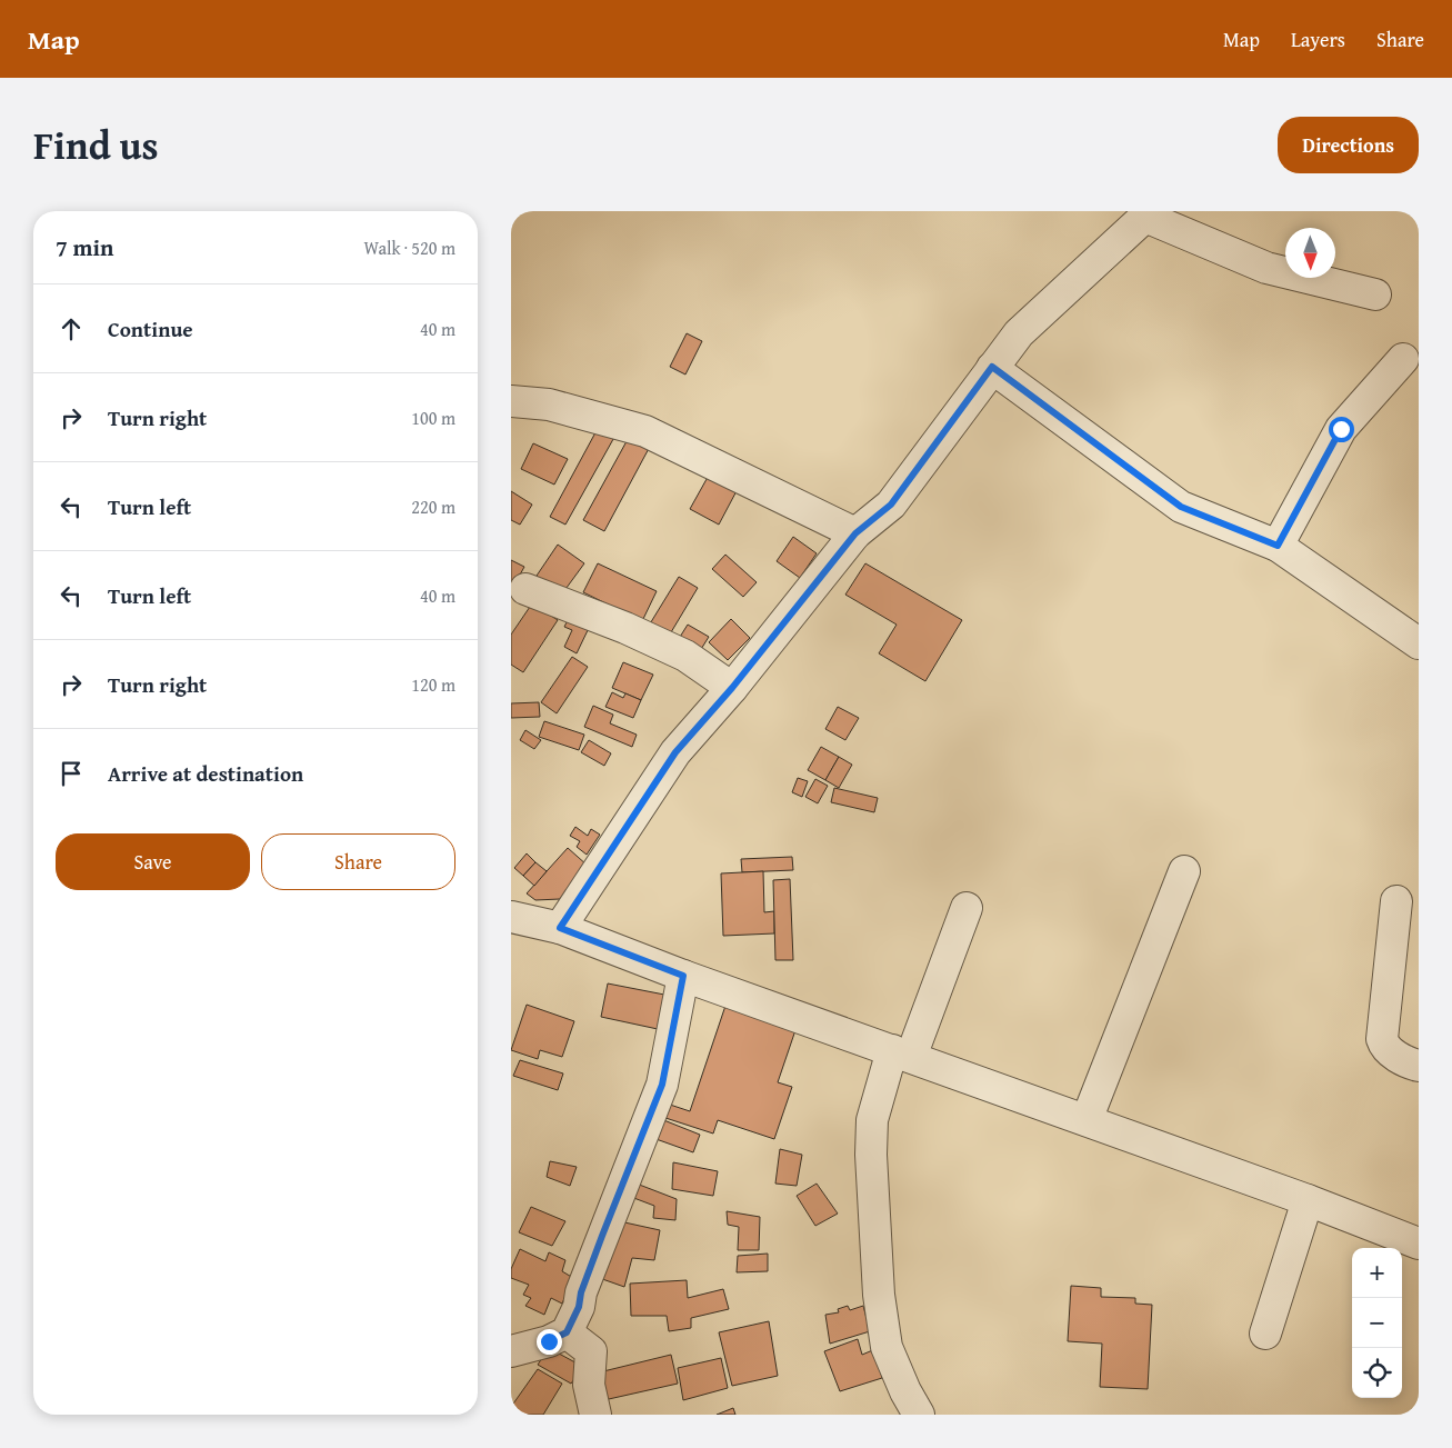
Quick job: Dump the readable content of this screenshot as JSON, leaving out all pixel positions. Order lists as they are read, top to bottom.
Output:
{
  "north": "bottom",
  "page": {
    "header": "Map",
    "nav": ["Map", "Layers", "Share"],
    "title": "Find us",
    "buttons": [
      "Directions",
      ["Save", "Share"]
    ],
    "heading": ["7 min", "Walk · 520 m"],
    "list": [
      ["Continue", "40 m"],
      ["Turn right", "100 m"],
      ["Turn left", "220 m"],
      ["Turn left", "40 m"],
      ["Turn right", "120 m"],
      "Arrive at destination"
    ],
    "map_buttons": ["+", "−"]
  }
}
